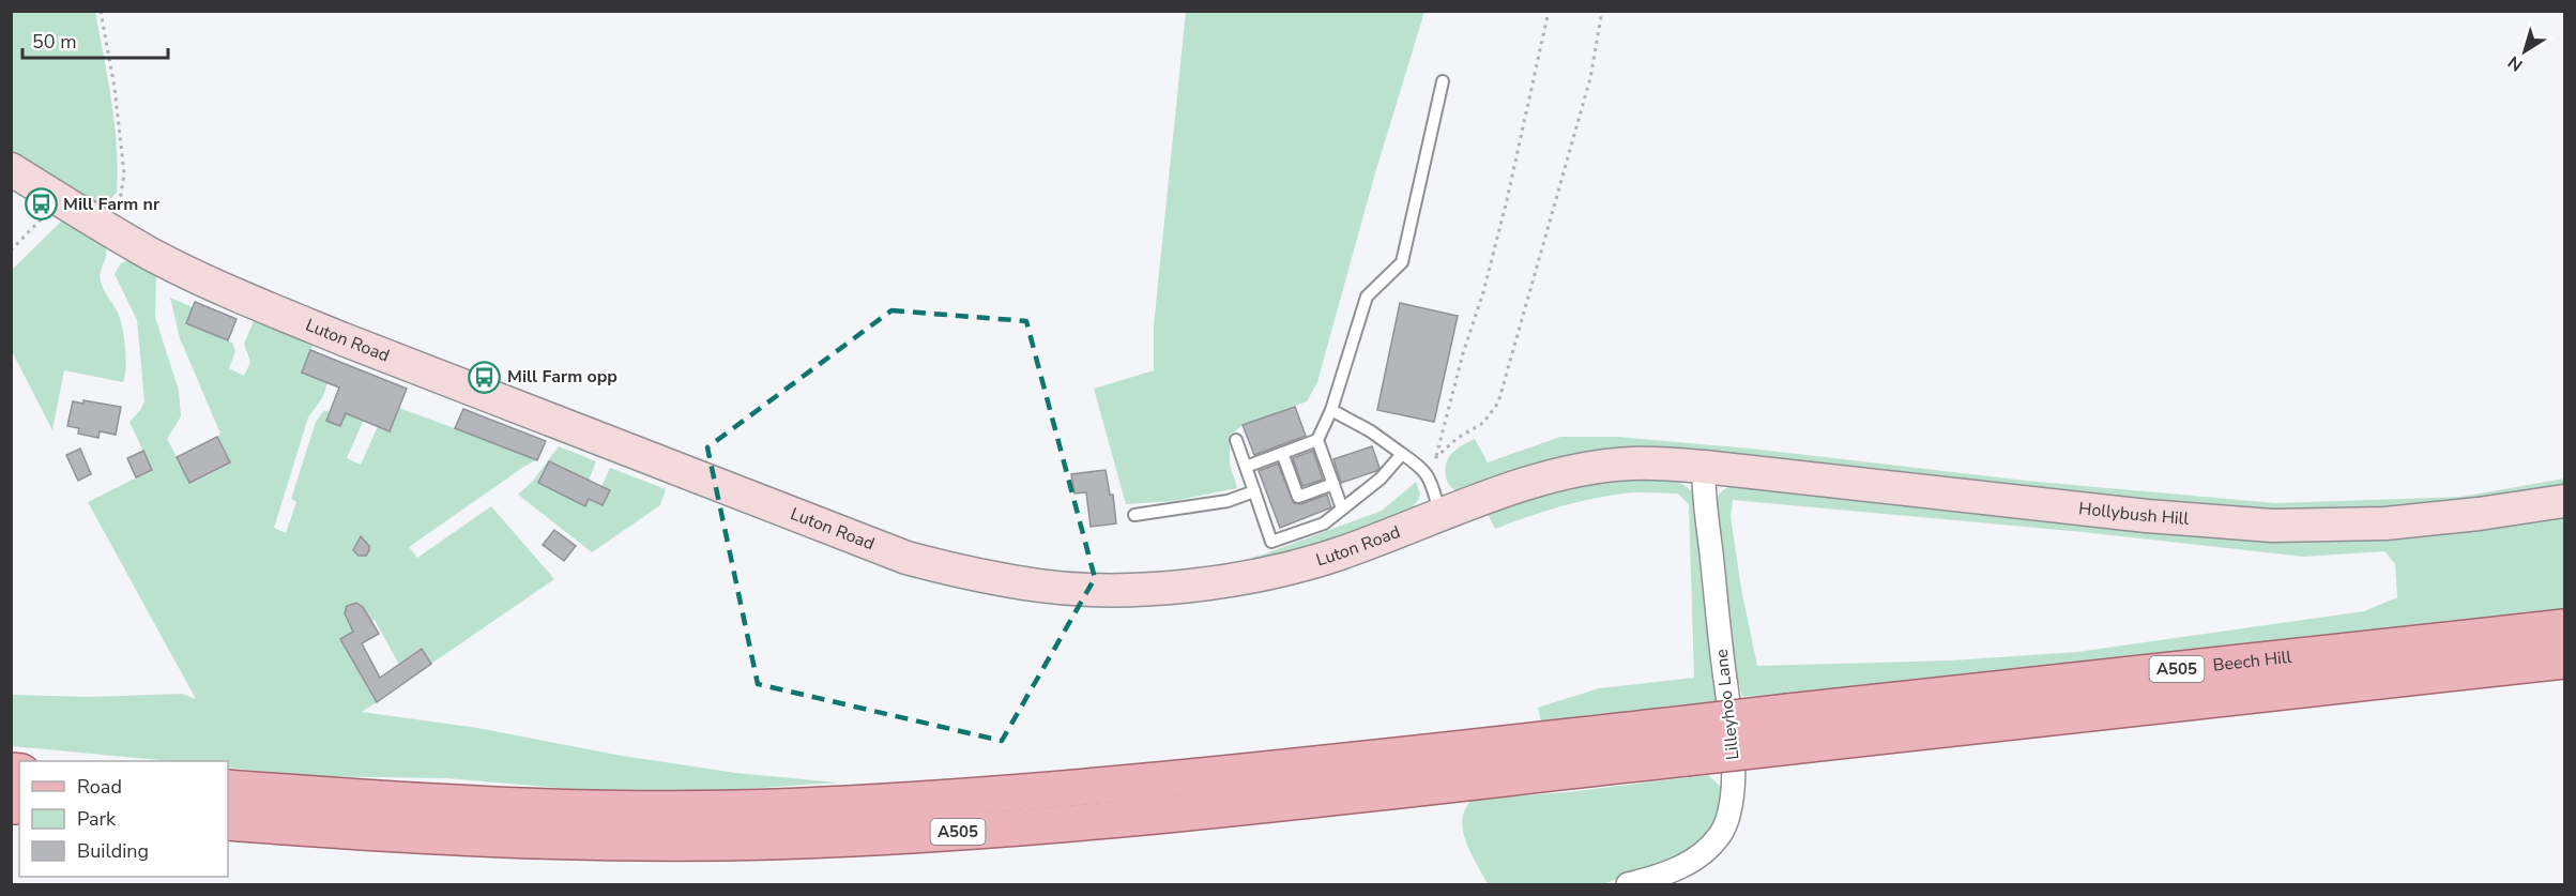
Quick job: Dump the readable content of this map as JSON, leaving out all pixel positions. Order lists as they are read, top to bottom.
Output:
{
  "streets": {
    "main road": ["Beech Hill", "A505"],
    "street": ["Luton Road", "Hollybush Hill", "Lilleyhoo Lane"]
  },
  "crossings": [
    ["Luton Road", "Hollybush Hill"],
    ["Luton Road", "Lilleyhoo Lane"],
    ["Hollybush Hill", "Lilleyhoo Lane"],
    ["Beech Hill", "A505"]
  ],
  "places": {
    "bus stop": ["Mill Farm nr", "Mill Farm opp"]
  },
  "legend": ["Road", "Park", "Building"],
  "scale_bar": "50 m",
  "north": "bottom left"
}
